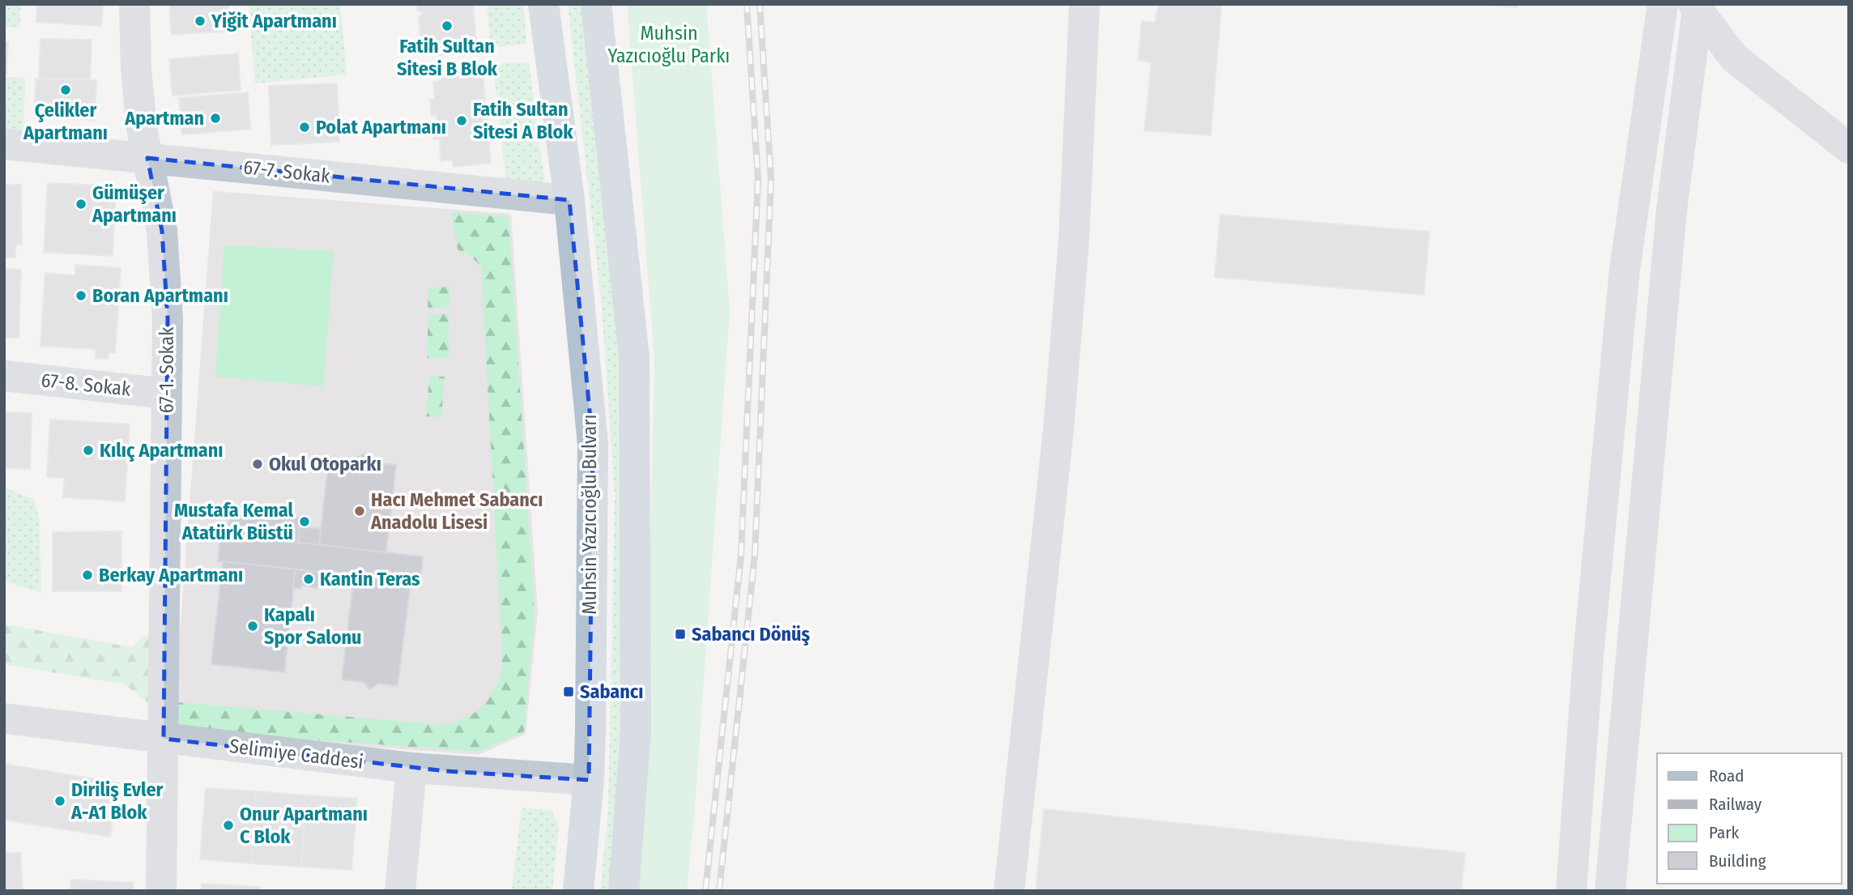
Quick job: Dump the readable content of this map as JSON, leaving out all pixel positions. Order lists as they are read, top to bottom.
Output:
{
  "streets": {
    "main road": ["Muhsin Yazıcıoğlu Bulvarı"],
    "street": [
      "67-7. Sokak",
      "67-1. Sokak",
      "67-8. Sokak",
      "Selimiye Caddesi"
    ]
  },
  "crossings": [
    ["67-7. Sokak", "67-1. Sokak"],
    ["67-7. Sokak", "Muhsin Yazıcıoğlu Bulvarı"],
    ["67-1. Sokak", "67-8. Sokak"],
    ["67-1. Sokak", "Selimiye Caddesi"],
    ["Muhsin Yazıcıoğlu Bulvarı", "Selimiye Caddesi"]
  ],
  "parks": ["Muhsin Yazıcıoğlu Parkı"],
  "places": {
    "other": [
      "Yiğit Apartmanı",
      "Fatih Sultan Sitesi B Blok",
      "Çelikler Apartmanı",
      "Apartman",
      "Fatih Sultan Sitesi A Blok",
      "Polat Apartmanı",
      "Gümüşer Apartmanı",
      "Boran Apartmanı",
      "Kılıç Apartmanı",
      "Okul Otoparkı",
      "Hacı Mehmet Sabancı Anadolu Lisesi",
      "Mustafa Kemal Atatürk Büstü",
      "Berkay Apartmanı",
      "Kantin Teras",
      "Kapalı Spor Salonu",
      "Diriliş Evler A-A1 Blok",
      "Onur Apartmanı C Blok"
    ],
    "transit": ["Sabancı Dönüş", "Sabancı"]
  },
  "legend": [
    "Road",
    "Railway",
    "Park",
    "Building"
  ]
}
